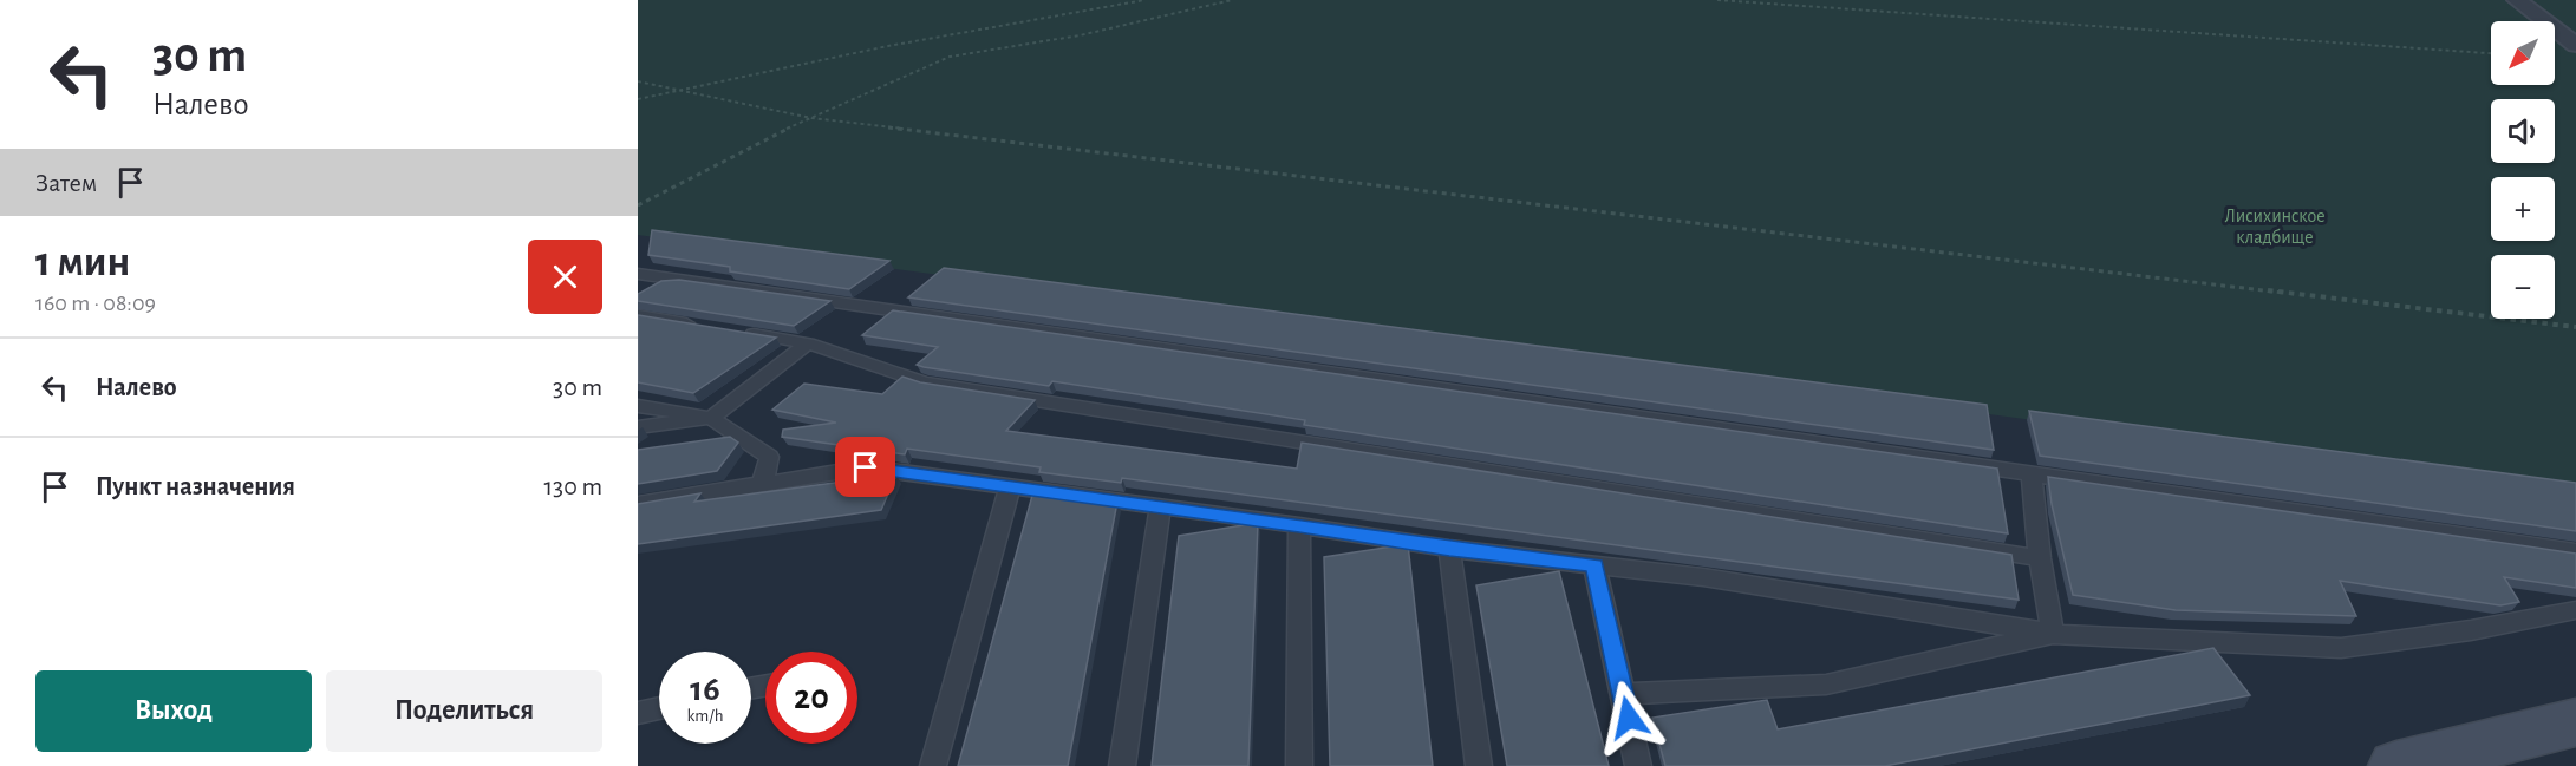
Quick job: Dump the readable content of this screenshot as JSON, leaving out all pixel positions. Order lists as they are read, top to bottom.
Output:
{
  "parks": ["Лисихинское кладбище"],
  "north": "bottom left",
  "page": {
    "turn": ["30 m", "Налево"],
    "map_buttons": ["+", "−"],
    "then": "Затем",
    "heading": ["1 мин", "160 m · 08:09"],
    "list": [
      {
        "name": "Налево",
        "value": "30 m"
      },
      {
        "name": "Пункт назначения",
        "value": "130 m"
      }
    ],
    "speed": "16 km/h",
    "limit": "20",
    "buttons": ["Выход", "Поделиться"]
  }
}
